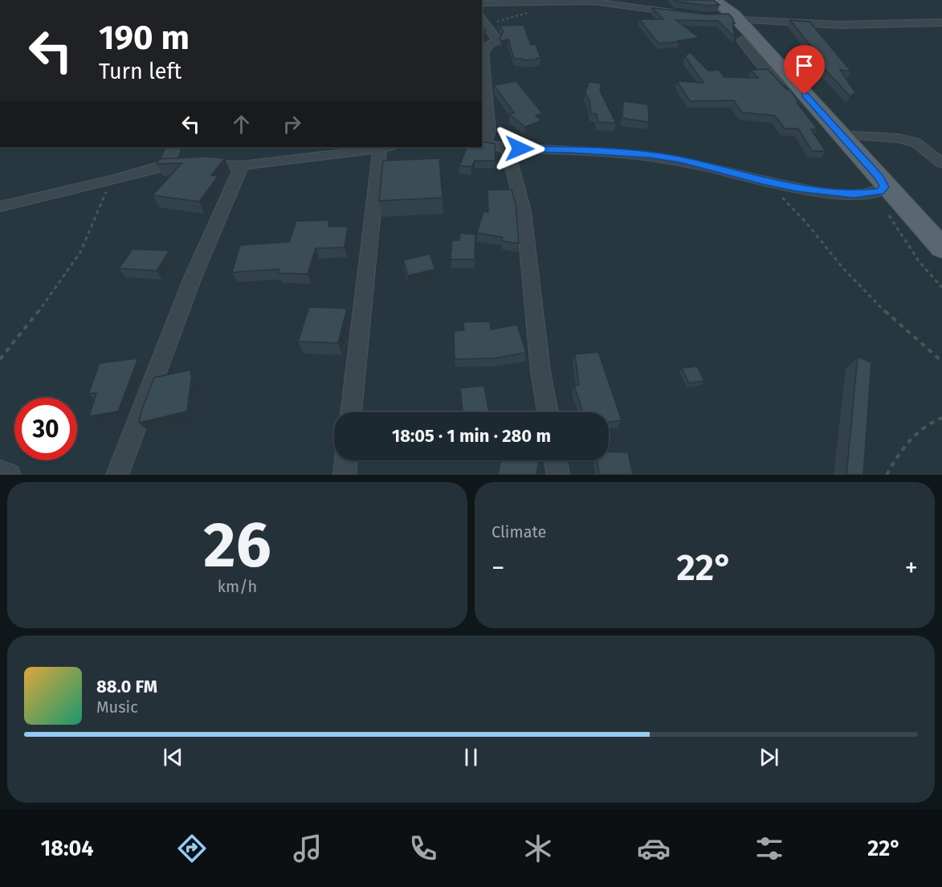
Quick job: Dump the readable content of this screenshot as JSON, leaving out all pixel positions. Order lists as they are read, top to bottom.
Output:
{
  "page": {
    "turn": ["190 m", "Turn left"],
    "limit": "30",
    "trip": "18:05 · 1 min · 280 m",
    "tile": [
      ["26", "km/h"],
      "Climate"
    ],
    "heat": ["−", "22°", "+"],
    "song": ["88.0 FM", "Music"],
    "tabs": ["18:04", "22°"]
  }
}
